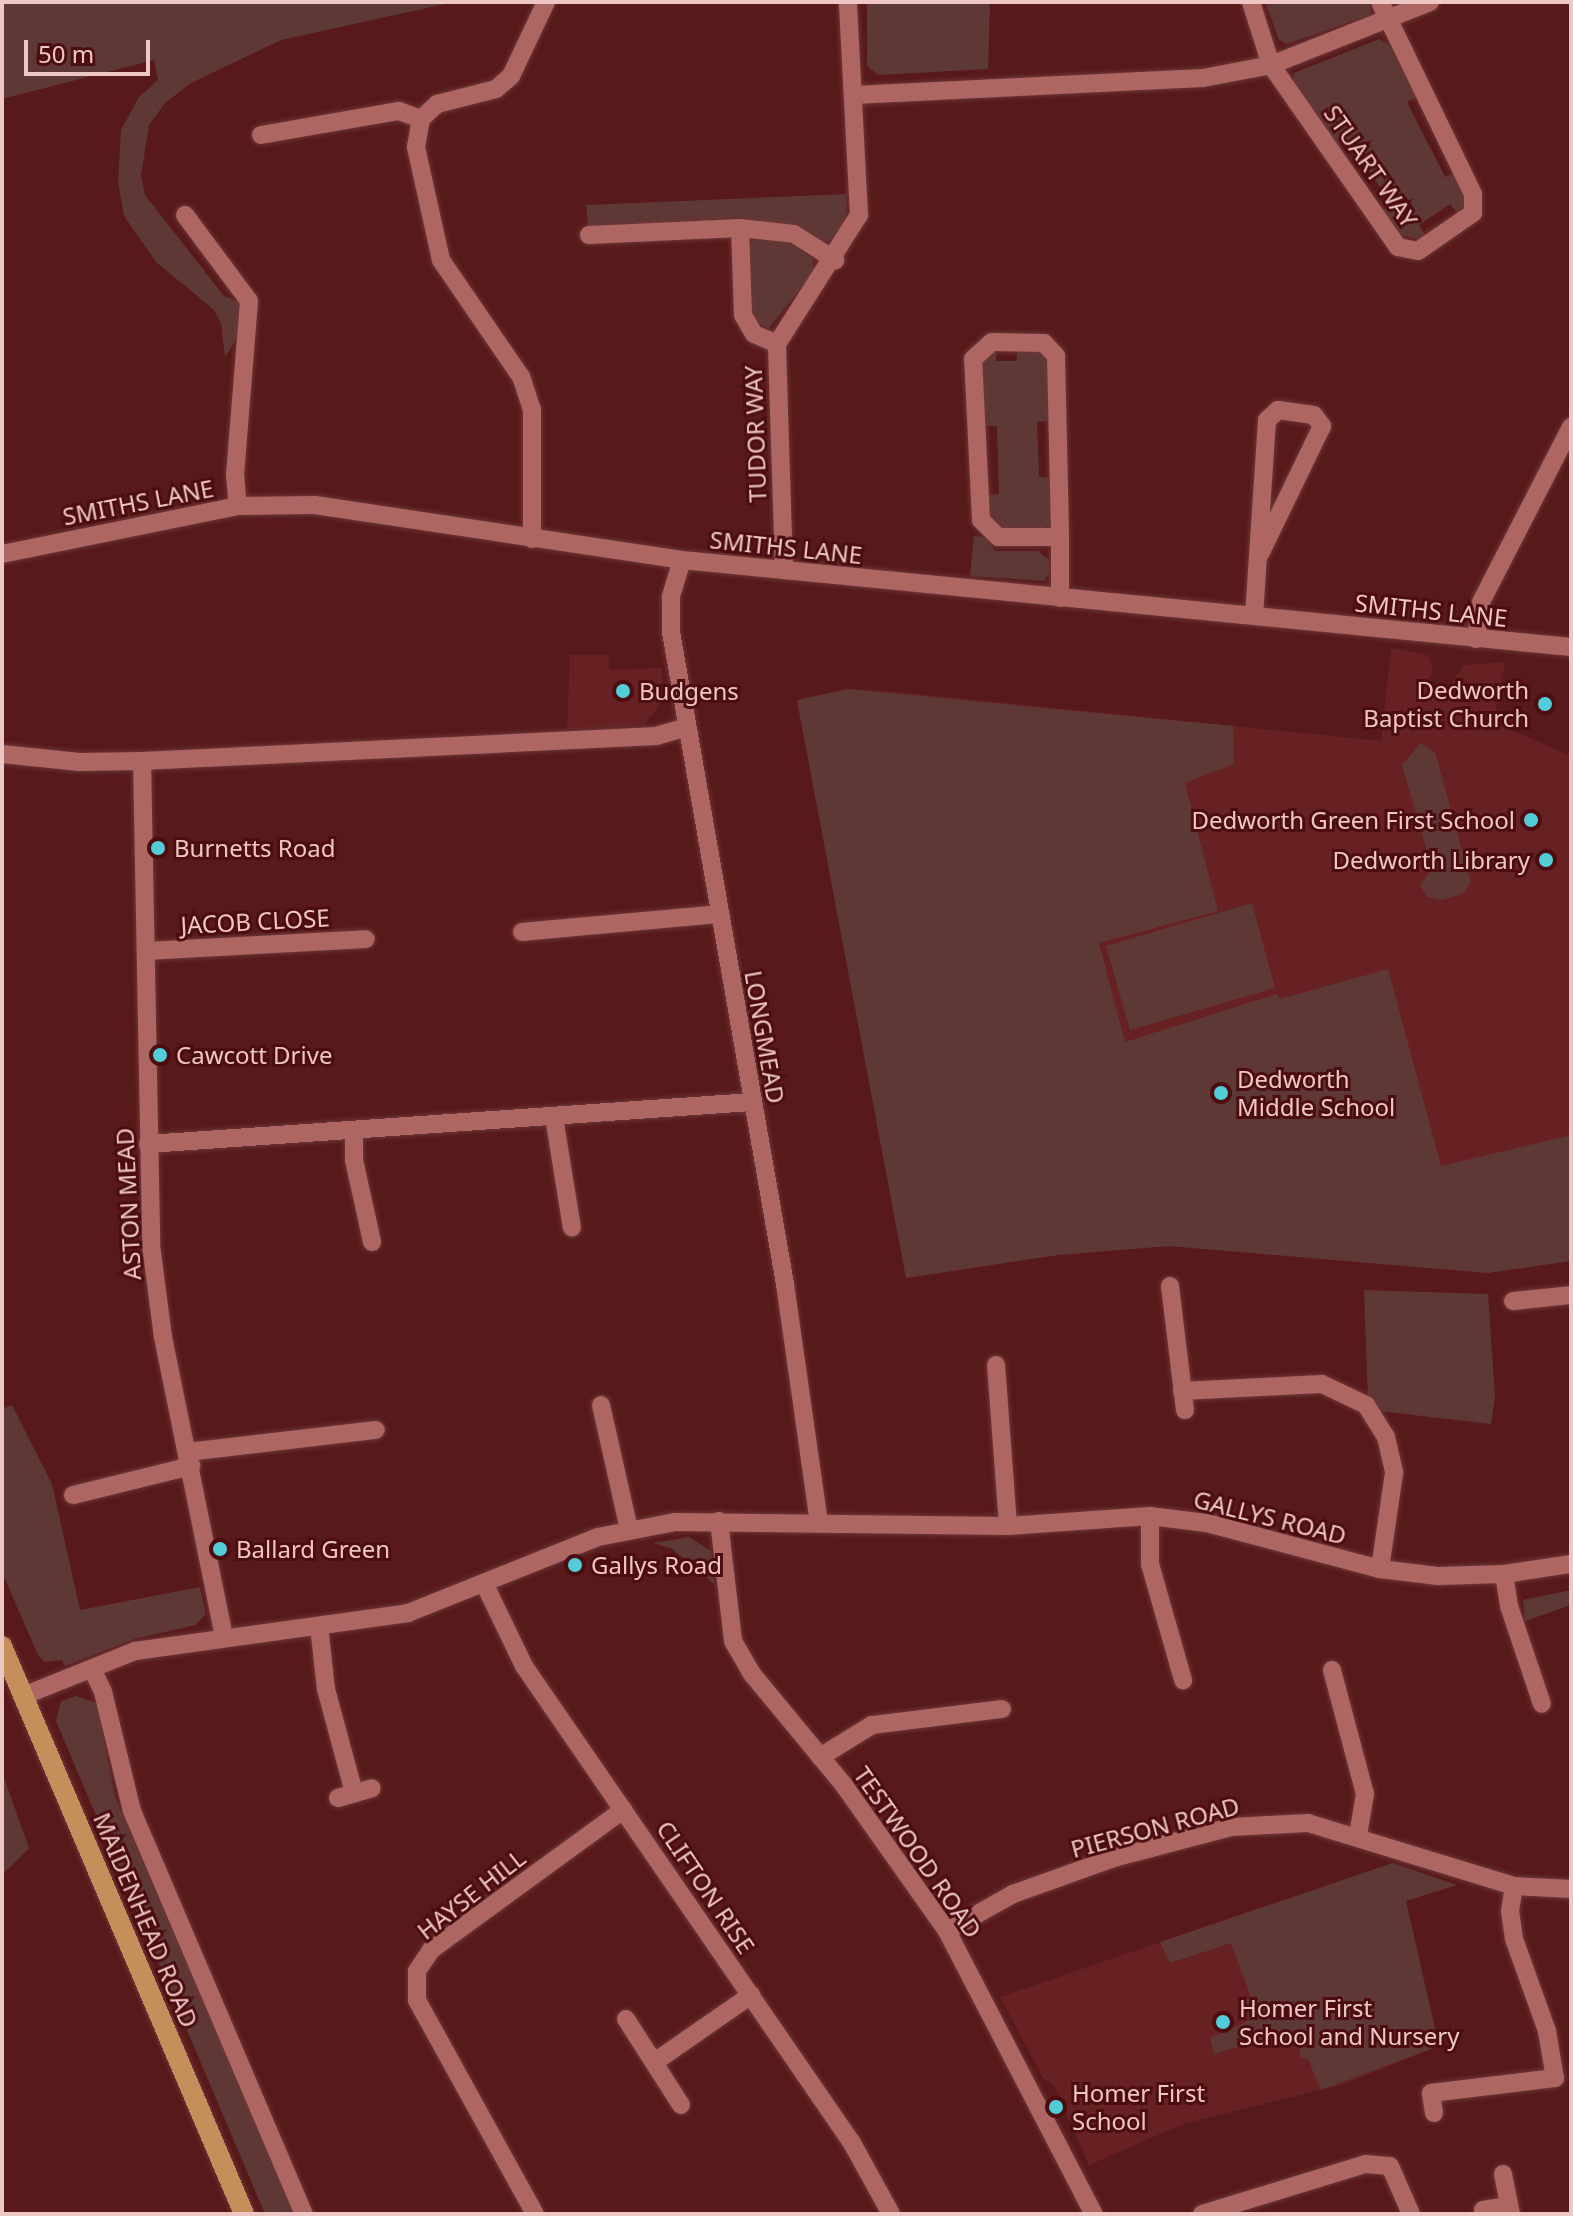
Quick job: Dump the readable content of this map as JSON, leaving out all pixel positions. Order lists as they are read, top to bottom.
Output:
{
  "streets": {
    "main road": ["MAIDENHEAD ROAD"],
    "street": [
      "STUART WAY",
      "TUDOR WAY",
      "SMITHS LANE",
      "JACOB CLOSE",
      "LONGMEAD",
      "ASTON MEAD",
      "GALLYS ROAD",
      "PIERSON ROAD",
      "TESTWOOD ROAD",
      "CLIFTON RISE",
      "HAYSE HILL"
    ]
  },
  "crossings": [
    ["TUDOR WAY", "SMITHS LANE"],
    ["SMITHS LANE", "LONGMEAD"],
    ["JACOB CLOSE", "ASTON MEAD"],
    ["LONGMEAD", "GALLYS ROAD"],
    ["ASTON MEAD", "GALLYS ROAD"],
    ["GALLYS ROAD", "TESTWOOD ROAD"],
    ["GALLYS ROAD", "CLIFTON RISE"],
    ["GALLYS ROAD", "MAIDENHEAD ROAD"],
    ["PIERSON ROAD", "TESTWOOD ROAD"],
    ["CLIFTON RISE", "HAYSE HILL"]
  ],
  "places": [
    "Budgens",
    "Dedworth Baptist Church",
    "Dedworth Green First School",
    "Burnetts Road",
    "Dedworth Library",
    "Cawcott Drive",
    "Dedworth Middle School",
    "Ballard Green",
    "Gallys Road",
    "Homer First School and Nursery",
    "Homer First School"
  ],
  "scale_bar": "50 m"
}
